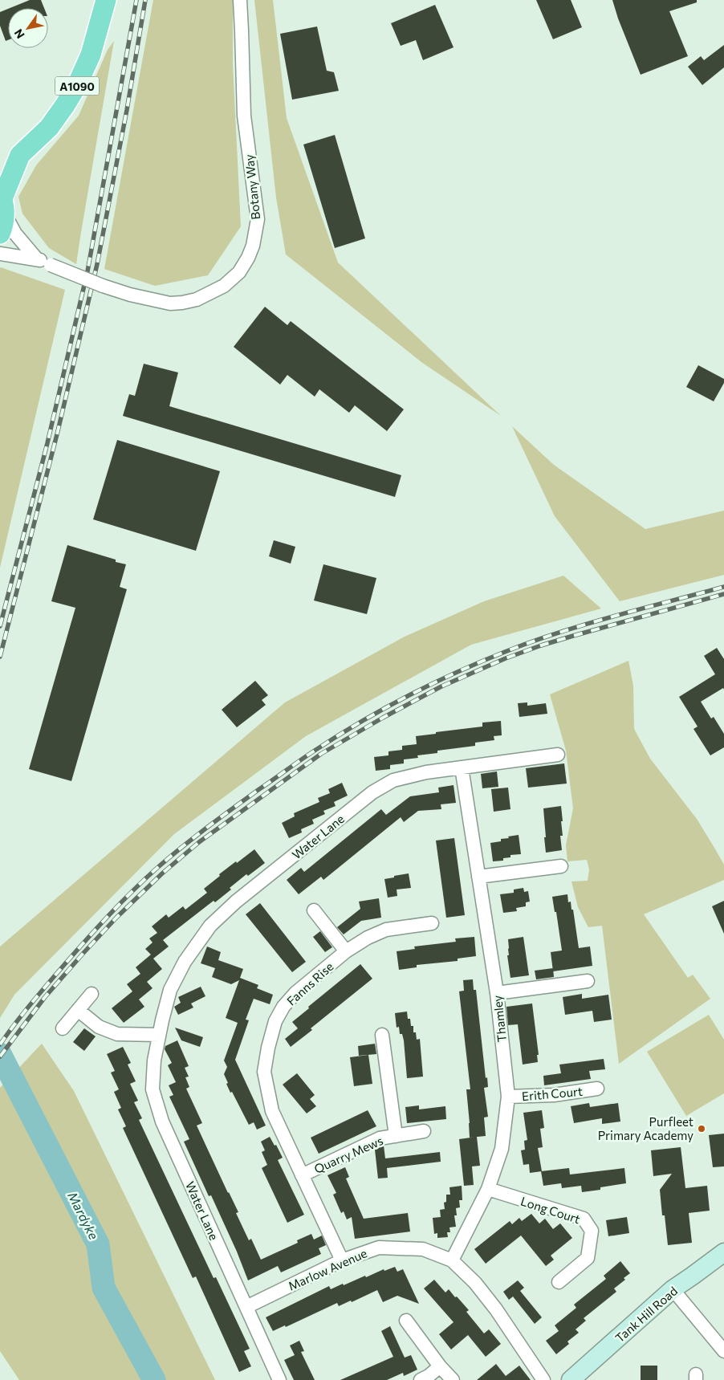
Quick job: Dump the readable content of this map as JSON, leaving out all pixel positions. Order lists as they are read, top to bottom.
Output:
{
  "streets": {
    "main road": ["A1090"],
    "street": [
      "Botany Way",
      "Water Lane",
      "Fanns Rise",
      "Thamley",
      "Erith Court",
      "Quarry Mews",
      "Long Court",
      "Marlow Avenue",
      "Tank Hill Road"
    ]
  },
  "crossings": [
    ["A1090", "Botany Way"],
    ["Water Lane", "Thamley"],
    ["Water Lane", "Marlow Avenue"],
    ["Fanns Rise", "Quarry Mews"],
    ["Fanns Rise", "Marlow Avenue"],
    ["Thamley", "Erith Court"],
    ["Thamley", "Long Court"],
    ["Thamley", "Marlow Avenue"]
  ],
  "water": ["Mardyke"],
  "places": ["Purfleet Primary Academy"],
  "north": "bottom left"
}
